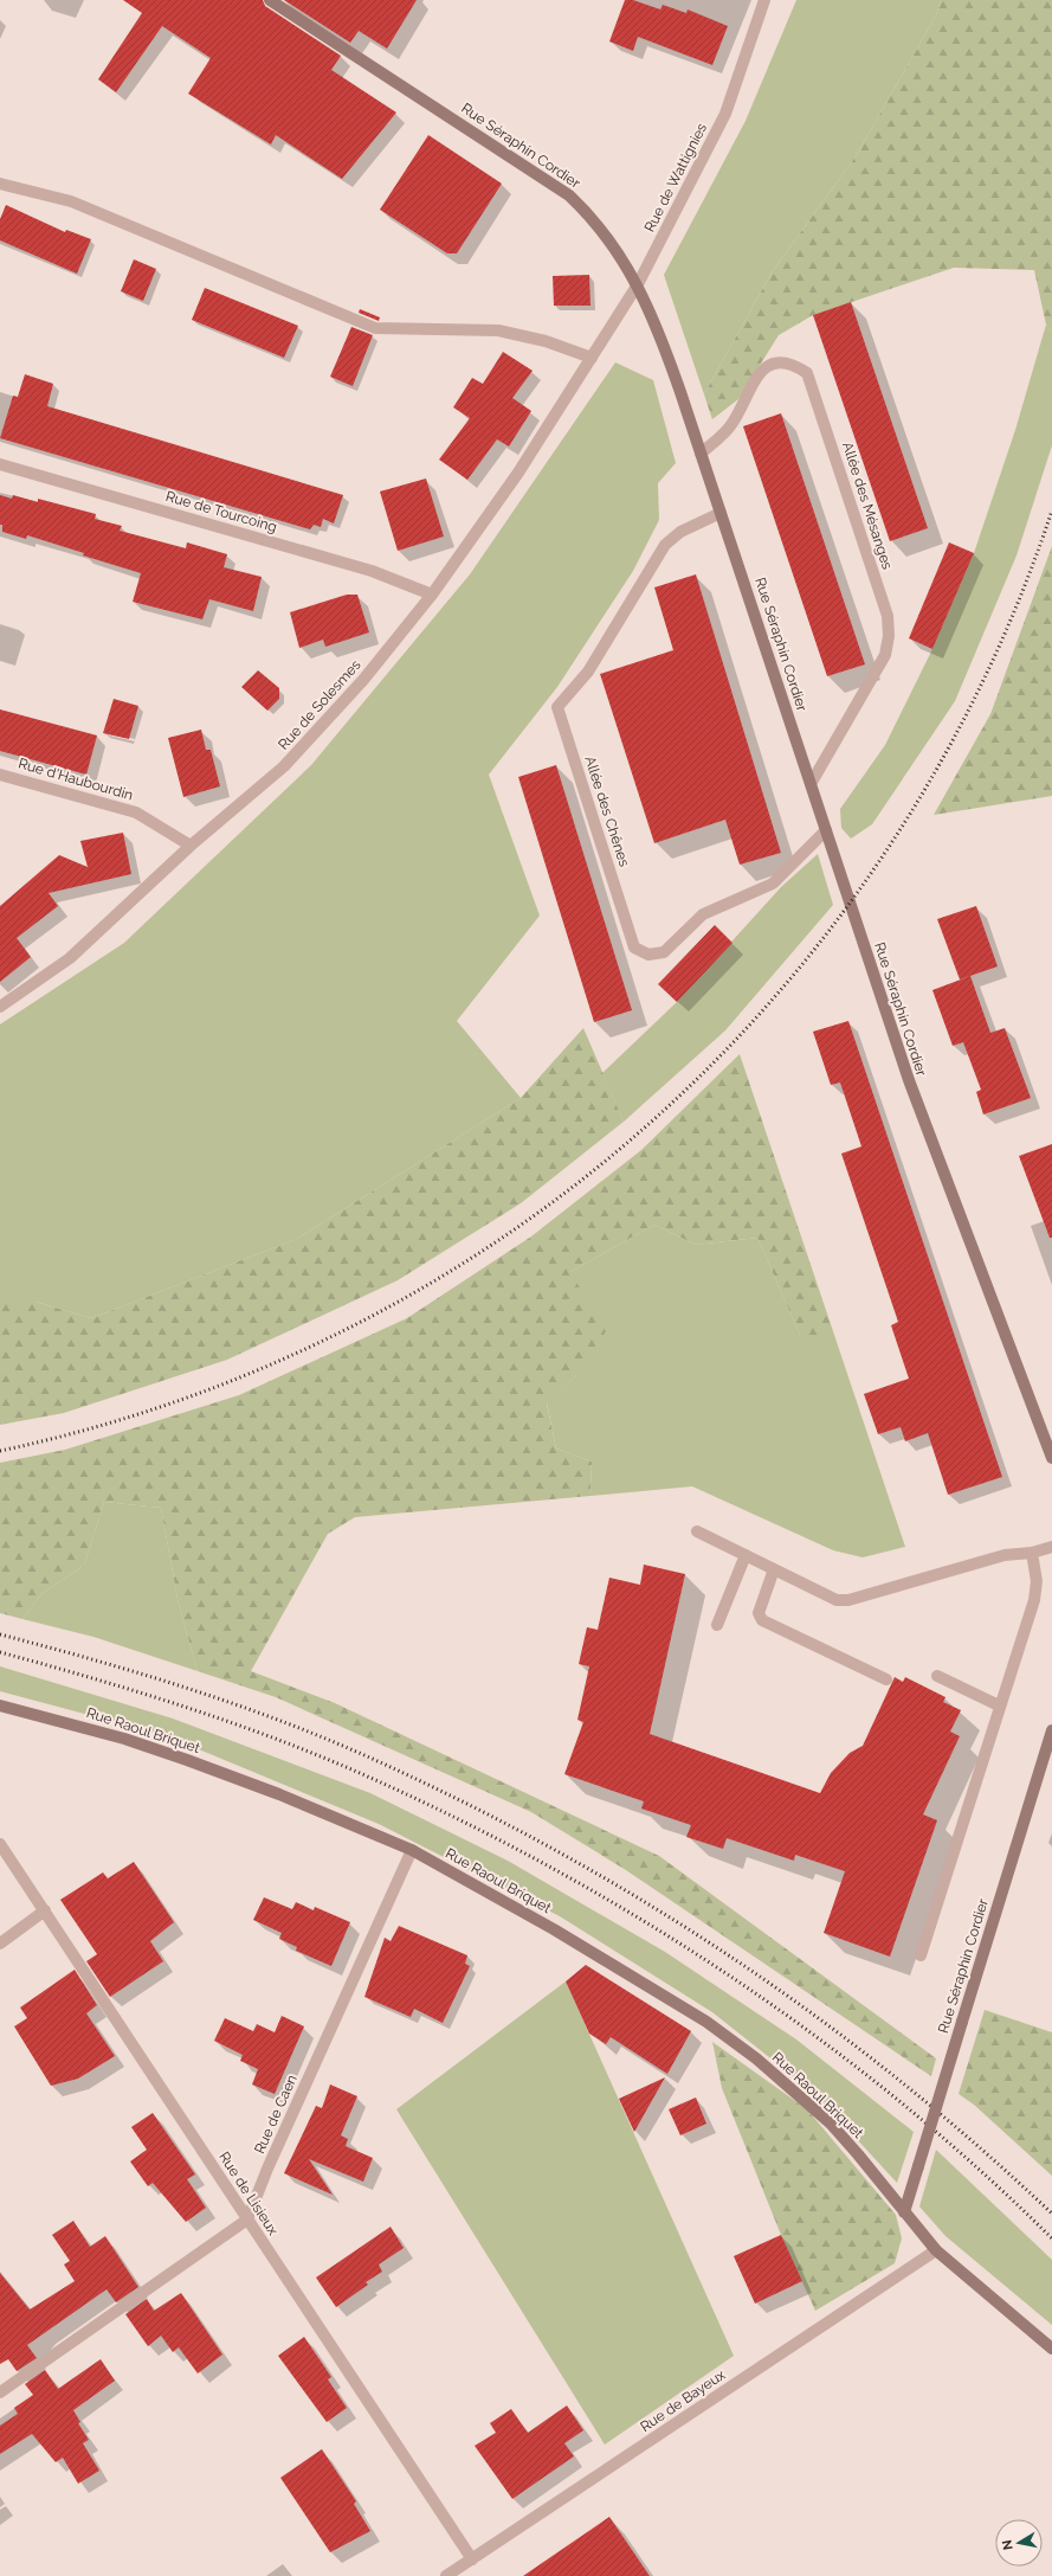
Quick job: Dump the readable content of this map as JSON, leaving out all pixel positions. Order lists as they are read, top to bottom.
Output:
{
  "streets": {
    "street": [
      "Rue Séraphin Cordier",
      "Rue de Wattignies",
      "Allée des Mésanges",
      "Rue de Tourcoing",
      "Rue de Solesmes",
      "Rue d'Haubourdin",
      "Allée des Chênes",
      "Rue Raoul Briquet",
      "Rue de Caen",
      "Rue de Lisieux",
      "Rue de Bayeux"
    ]
  },
  "crossings": [
    ["Rue Séraphin Cordier", "Rue de Wattignies"],
    ["Rue Séraphin Cordier", "Allée des Mésanges"],
    ["Rue Séraphin Cordier", "Allée des Chênes"],
    ["Rue Séraphin Cordier", "Rue Raoul Briquet"],
    ["Rue de Wattignies", "Rue de Solesmes"],
    ["Rue de Tourcoing", "Rue de Solesmes"],
    ["Rue de Solesmes", "Rue d'Haubourdin"],
    ["Rue Raoul Briquet", "Rue de Caen"],
    ["Rue Raoul Briquet", "Rue de Bayeux"],
    ["Rue de Caen", "Rue de Lisieux"],
    ["Rue de Lisieux", "Rue de Bayeux"]
  ],
  "north": "left"
}
